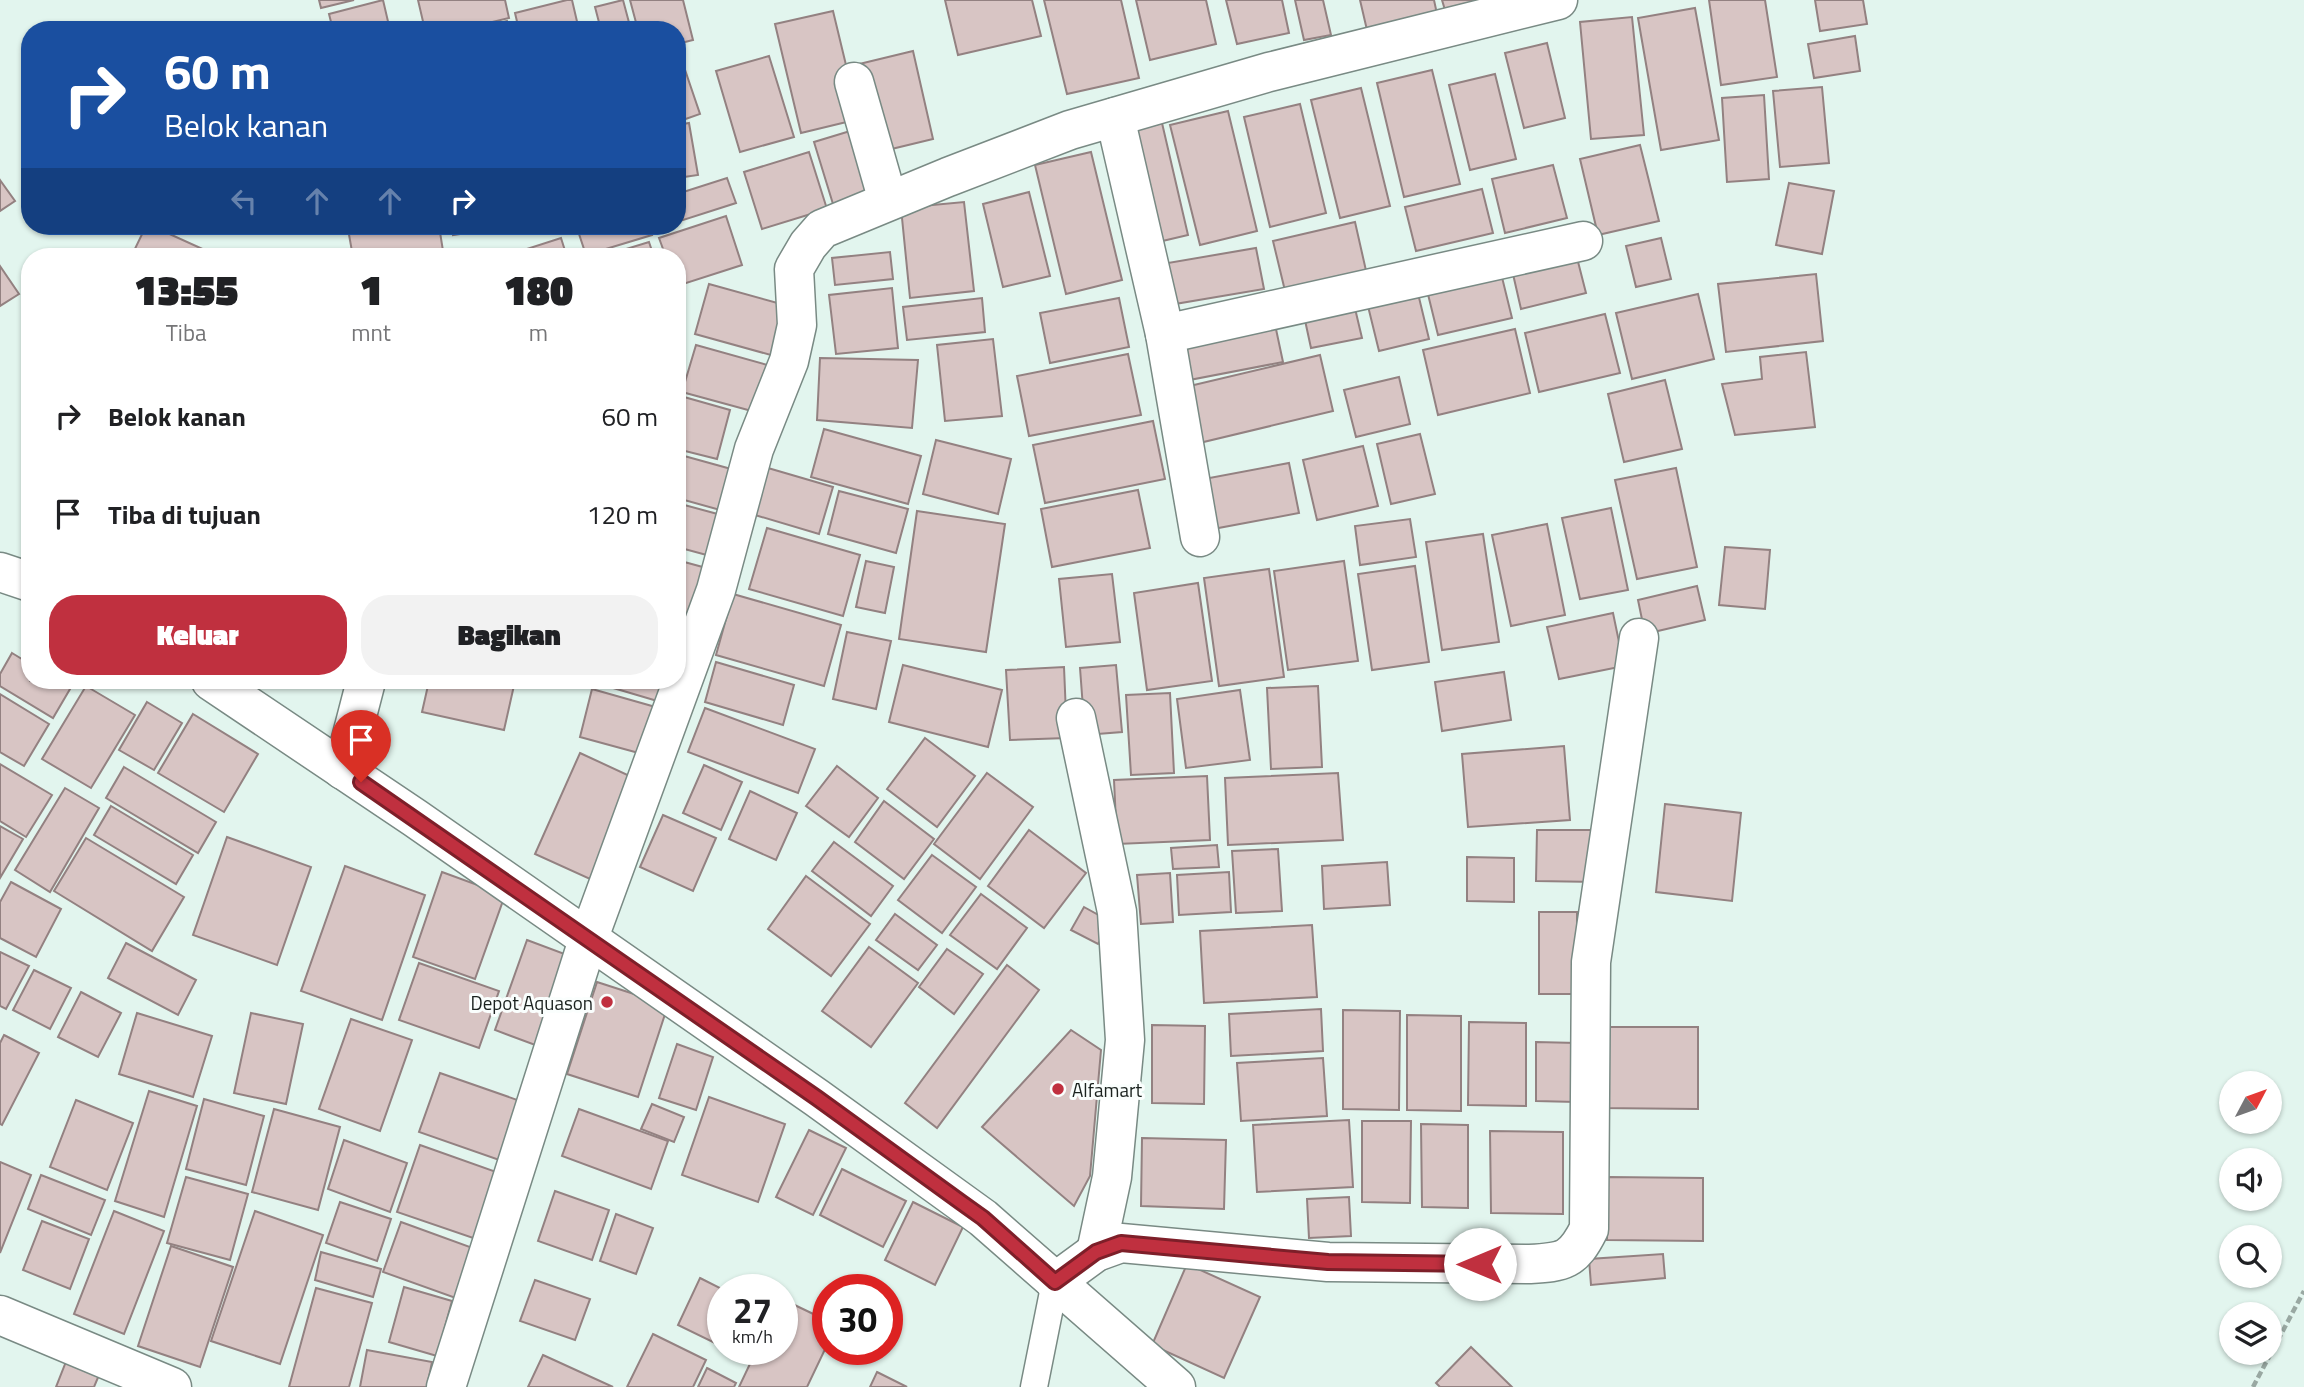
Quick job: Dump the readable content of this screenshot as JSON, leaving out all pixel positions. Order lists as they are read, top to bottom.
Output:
{
  "places": ["Depot Aquason", "Alfamart"],
  "north": "top right",
  "page": {
    "turn": ["60 m", "Belok kanan"],
    "eta": [
      "13:55",
      "Tiba",
      "1",
      "mnt",
      "180",
      "m"
    ],
    "list": [
      {
        "name": "Belok kanan",
        "value": "60 m"
      },
      {
        "name": "Tiba di tujuan",
        "value": "120 m"
      }
    ],
    "buttons": ["Keluar", "Bagikan"],
    "speed": "27 km/h",
    "limit": "30"
  }
}
